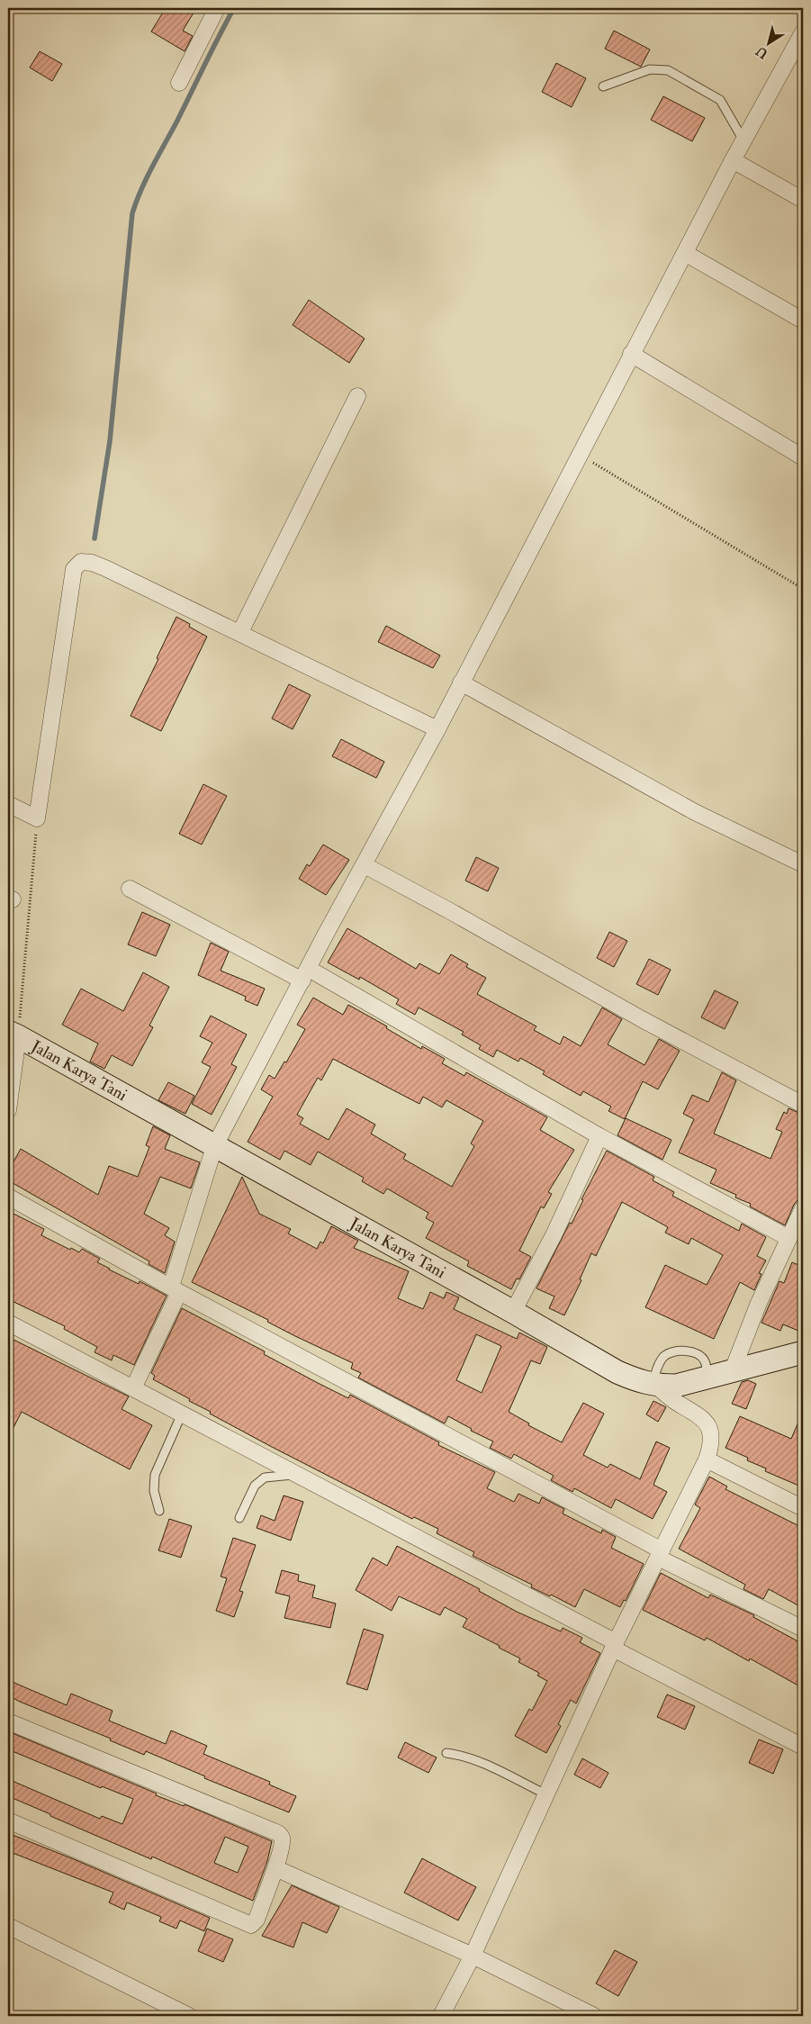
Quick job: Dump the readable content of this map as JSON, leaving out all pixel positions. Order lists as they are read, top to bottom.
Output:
{
  "streets": {
    "street": ["Jalan Karya Tani"]
  },
  "north": "bottom left"
}
